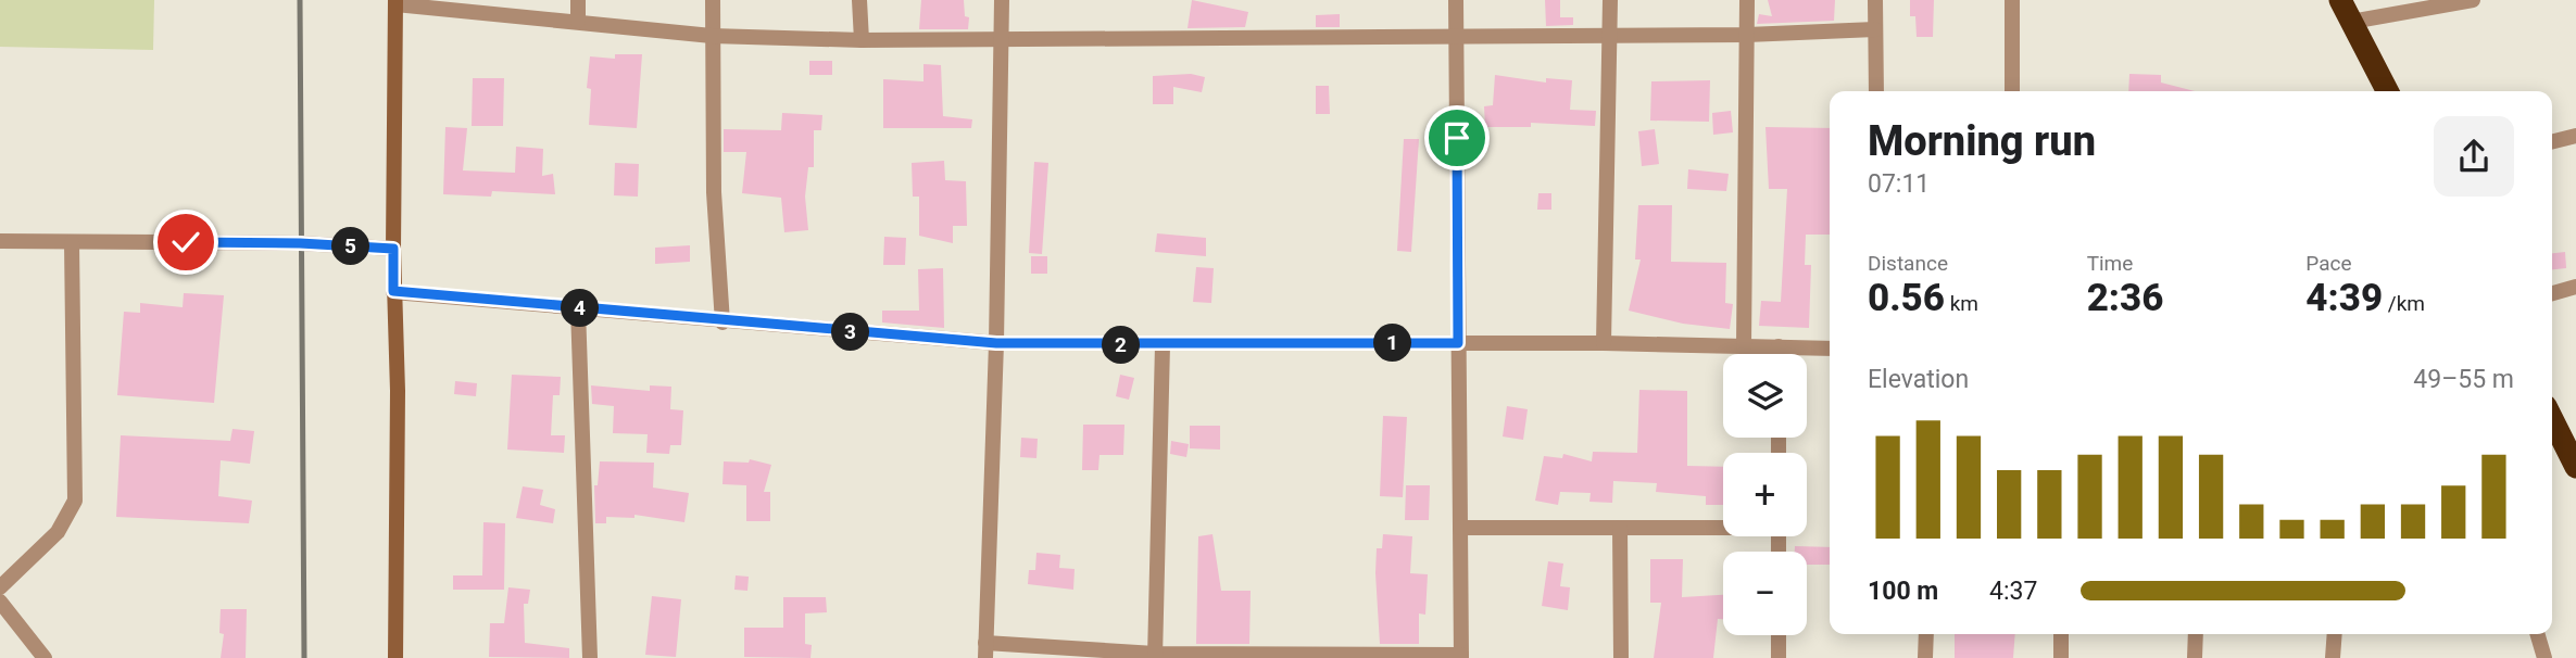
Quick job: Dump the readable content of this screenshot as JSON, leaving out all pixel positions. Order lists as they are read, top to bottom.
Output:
{
  "page": {
    "heading": ["Morning run", "07:11"],
    "stats": [
      ["Distance", "0.56 km"],
      ["Time", "2:36"],
      ["Pace", "4:39 /km"]
    ],
    "pins": [
      "5",
      "4",
      "3",
      "1",
      "2"
    ],
    "chart": ["Elevation", "49–55 m"],
    "map_buttons": ["+", "−"],
    "list": [
      {
        "name": "100 m",
        "note": "4:37"
      }
    ]
  }
}
